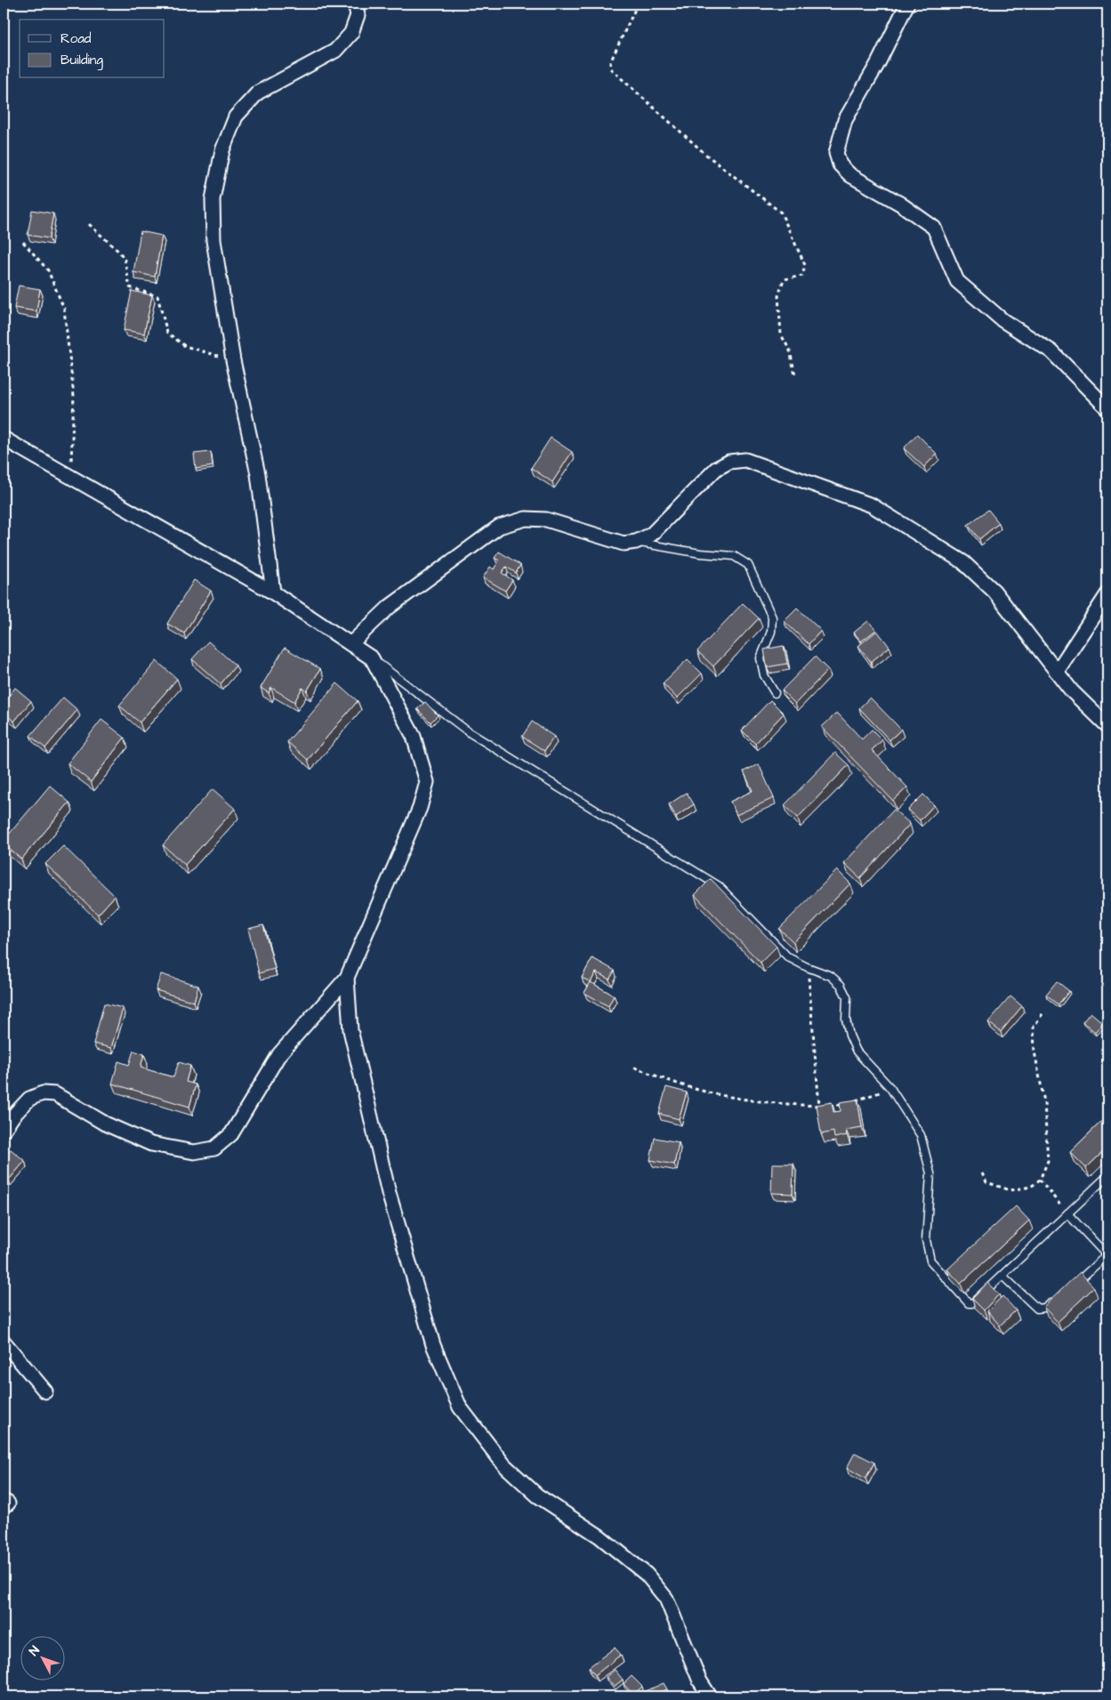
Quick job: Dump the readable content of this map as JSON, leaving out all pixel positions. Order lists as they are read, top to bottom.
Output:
{
  "legend": ["Road", "Building"],
  "north": "top left"
}
